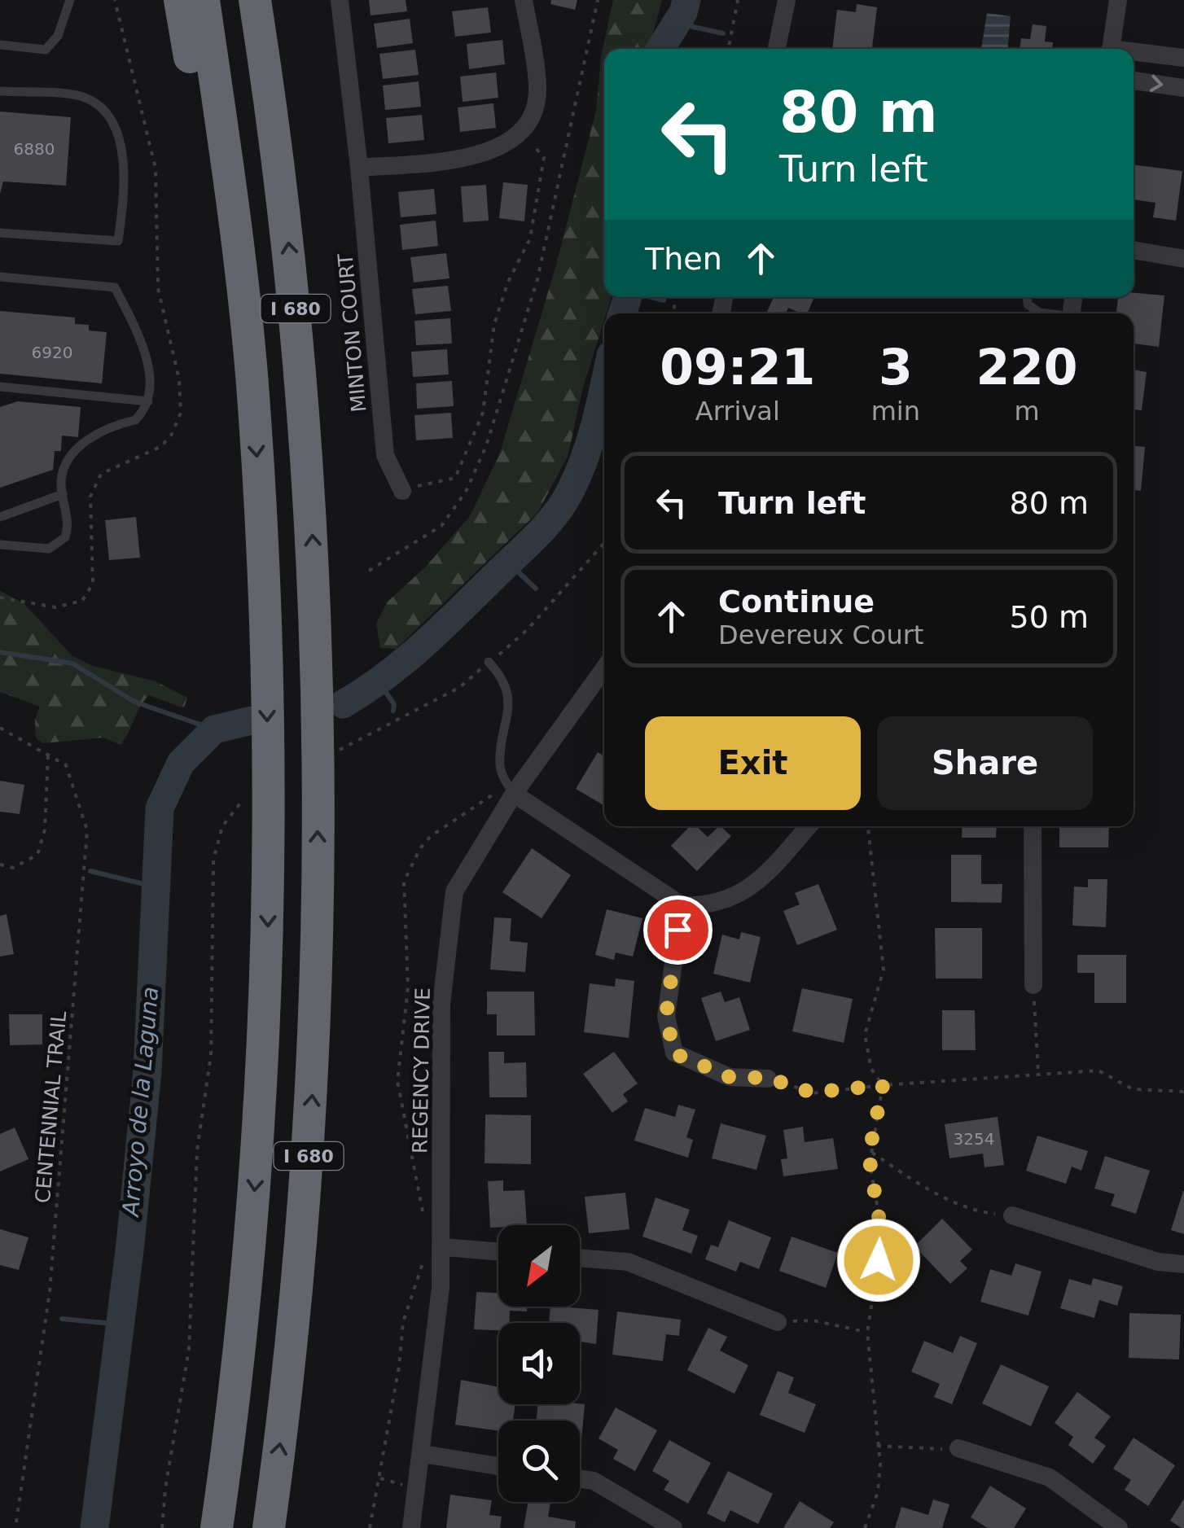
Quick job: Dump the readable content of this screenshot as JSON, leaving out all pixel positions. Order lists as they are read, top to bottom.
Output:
{
  "streets": {
    "highway": ["I 680"],
    "street": ["MINTON COURT", "REGENCY DRIVE"],
    "path": ["CENTENNIAL TRAIL"]
  },
  "water": ["Arroyo de la Laguna"],
  "house_numbers": ["6880", "6920", "3254"],
  "north": "bottom left",
  "page": {
    "turn": ["80 m", "Turn left"],
    "then": "Then",
    "eta": [
      "09:21",
      "Arrival",
      "3",
      "min",
      "220",
      "m"
    ],
    "list": [
      {
        "name": "Turn left",
        "value": "80 m"
      },
      {
        "name": "Continue",
        "note": "Devereux Court",
        "value": "50 m"
      }
    ],
    "buttons": ["Exit", "Share"]
  }
}
